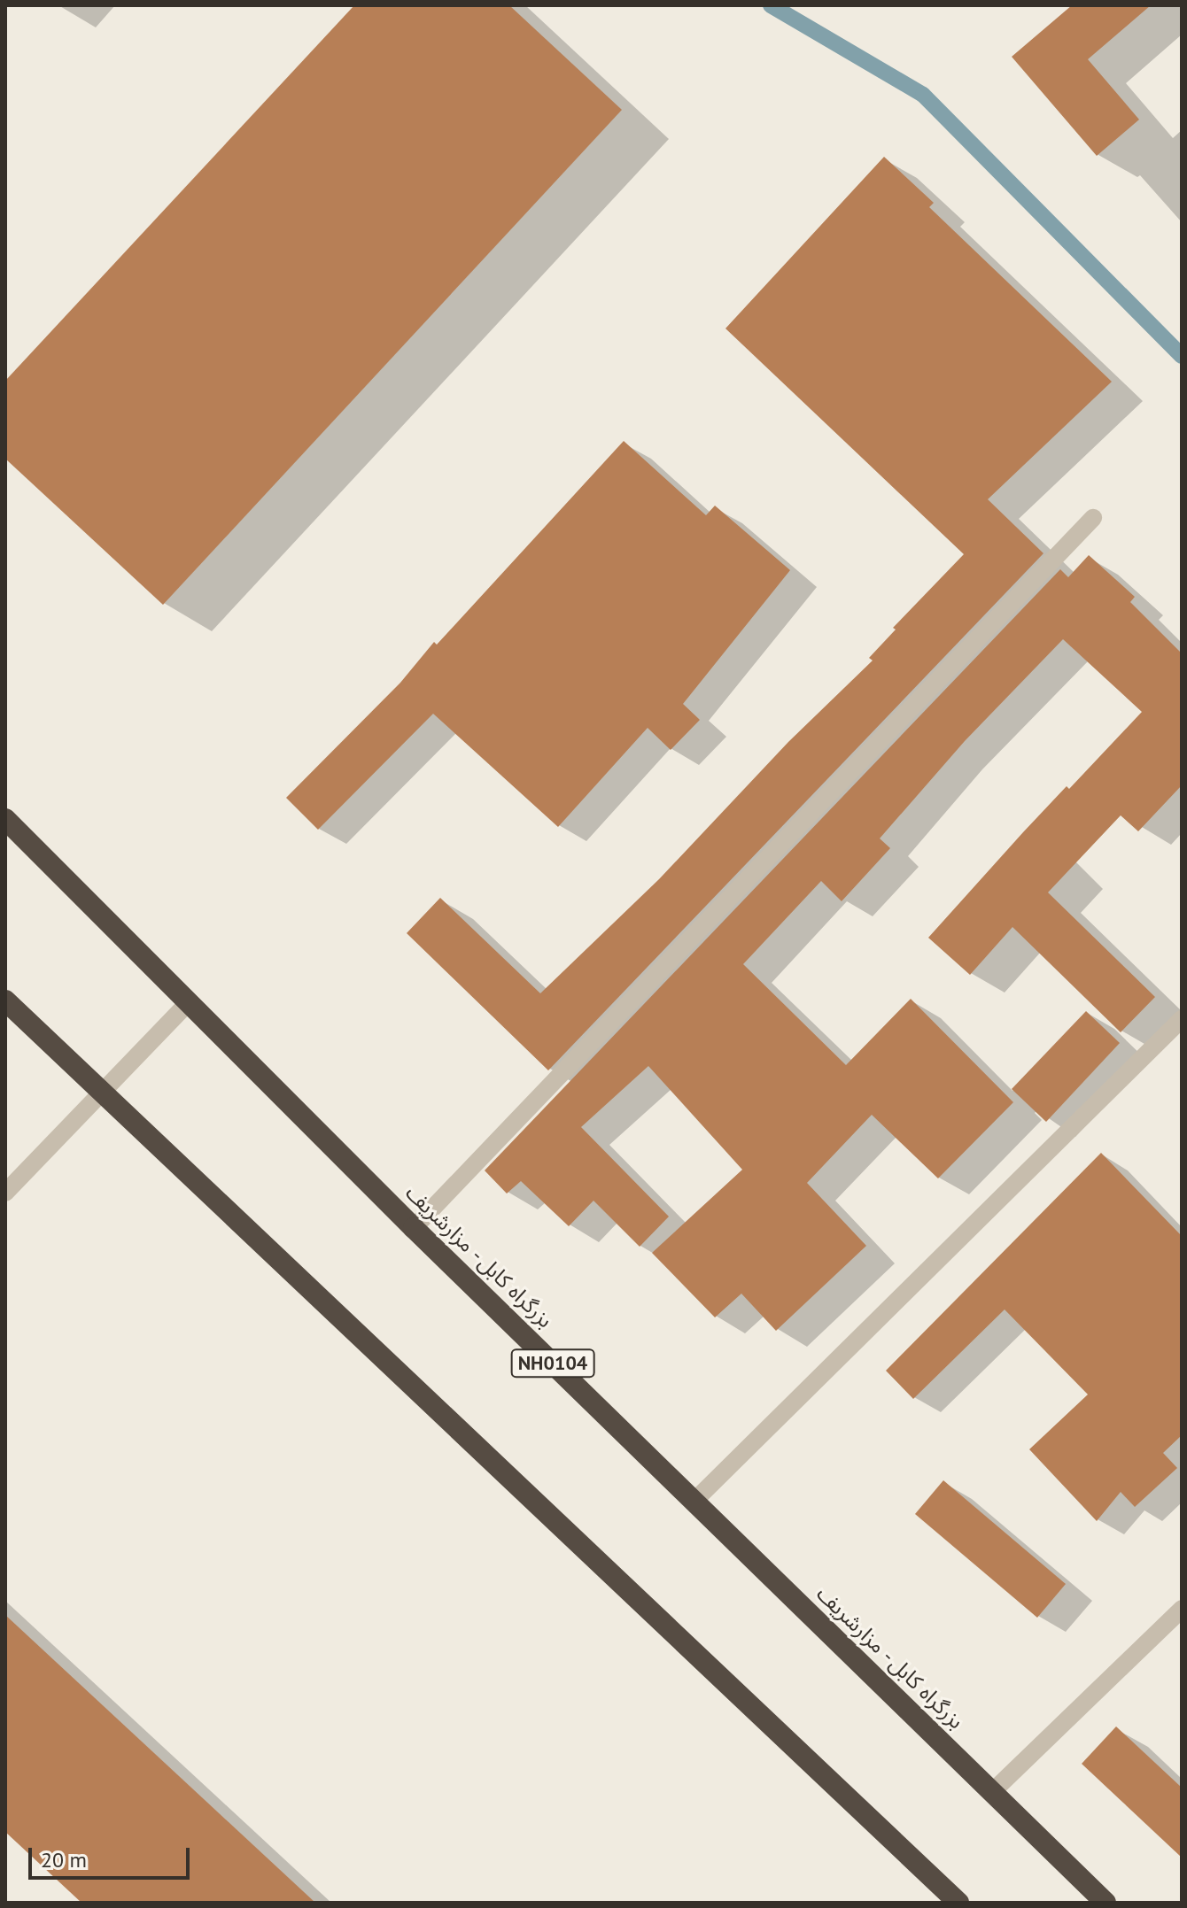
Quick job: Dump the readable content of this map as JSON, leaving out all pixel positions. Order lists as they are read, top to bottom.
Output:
{
  "streets": {
    "highway": ["بزرگراه کابل - مزارشریف", "NH0104"]
  },
  "scale_bar": "20 m"
}
